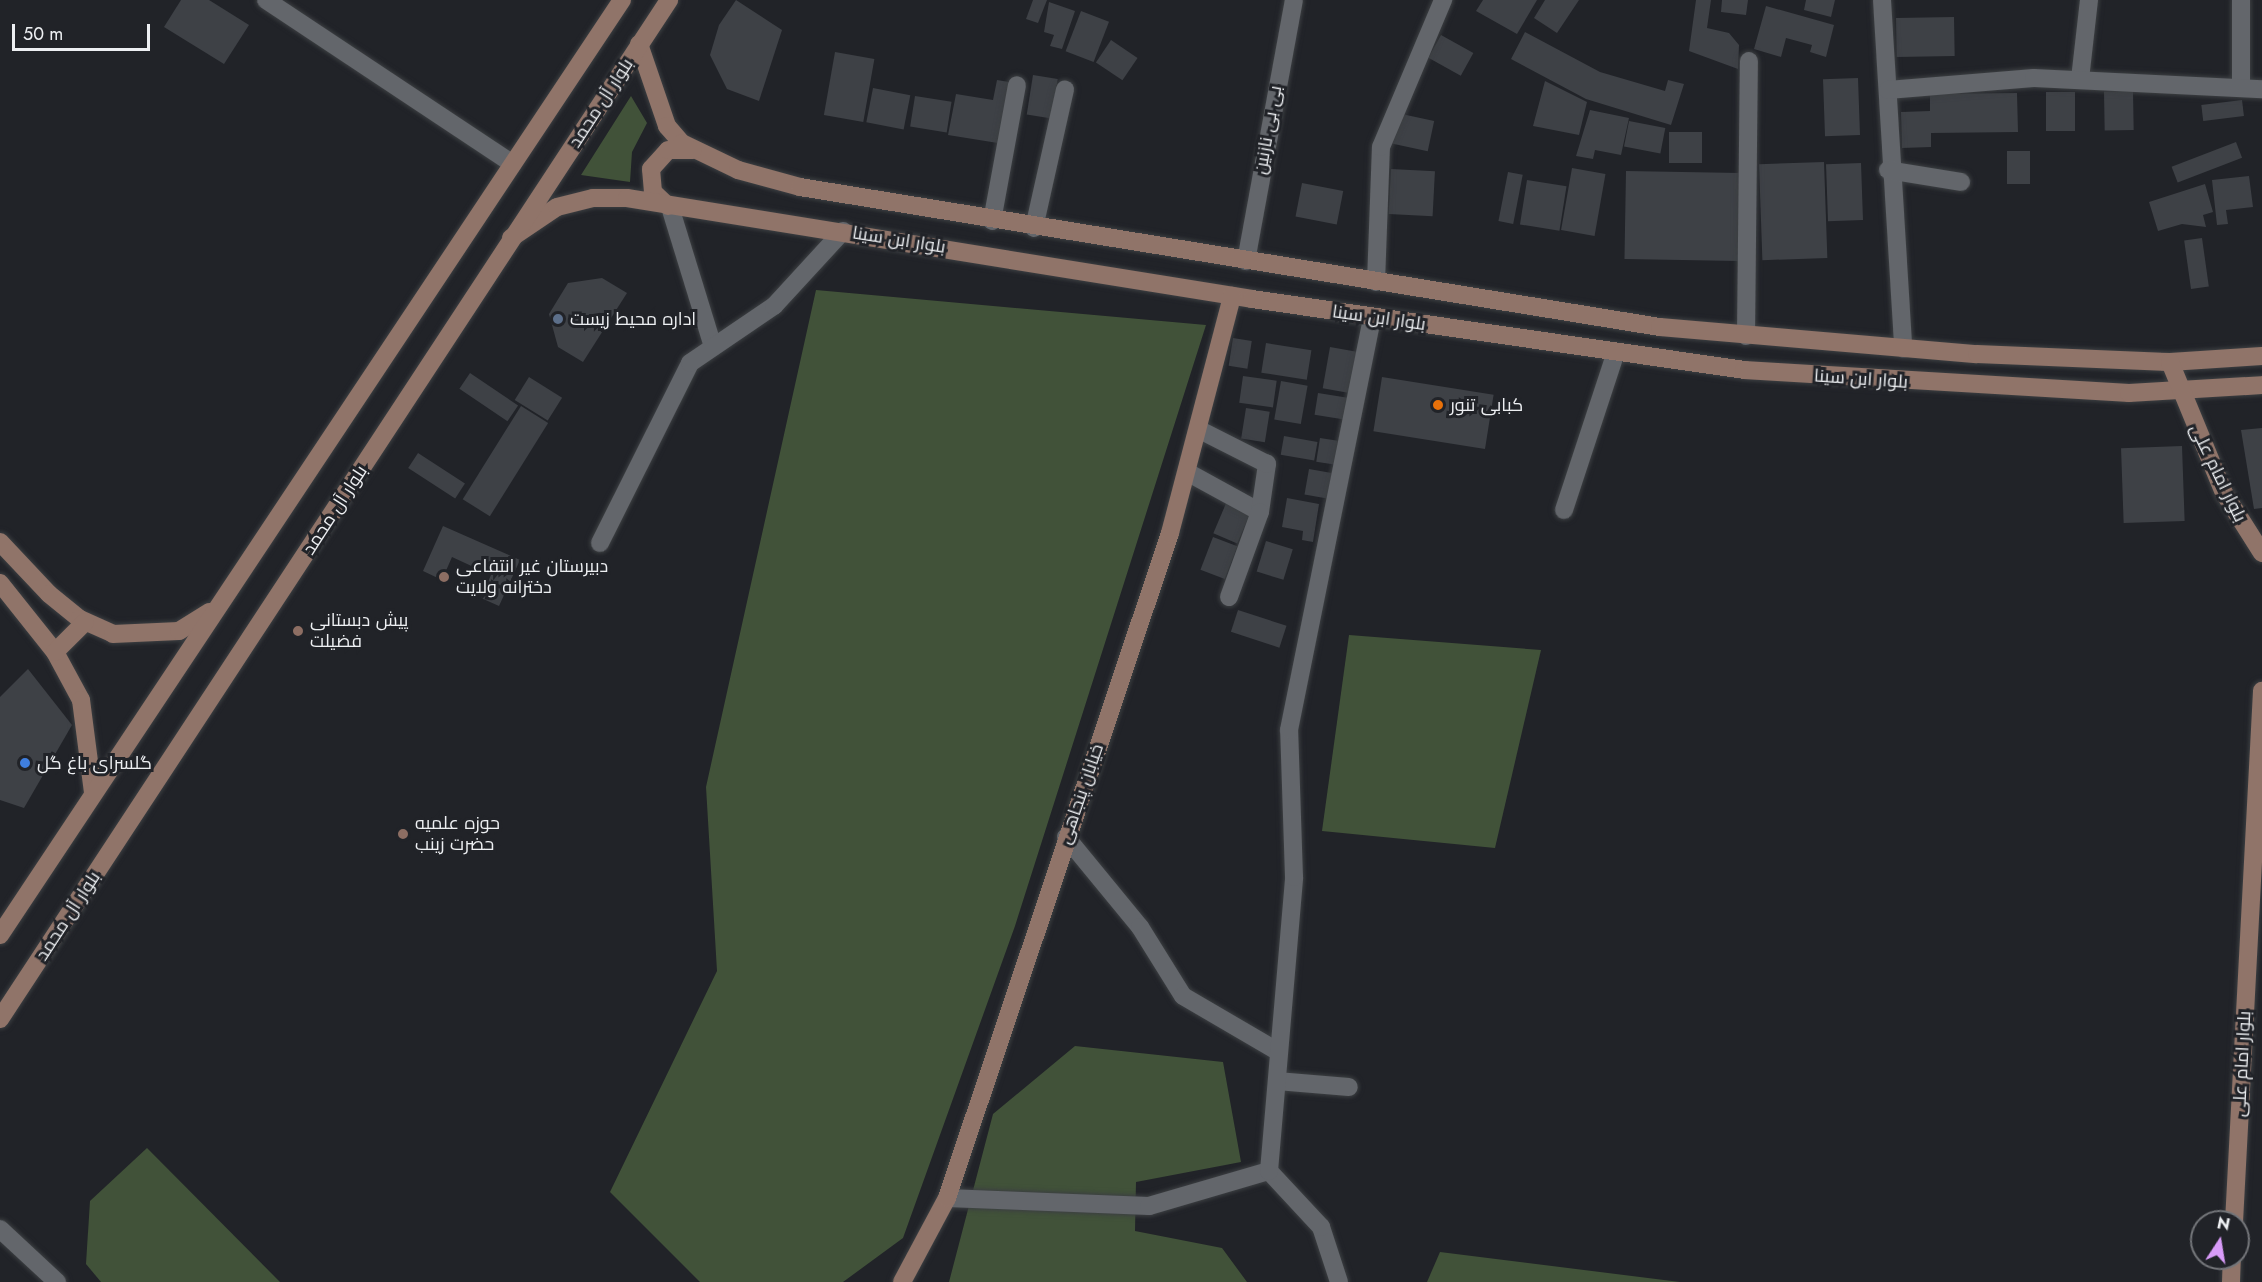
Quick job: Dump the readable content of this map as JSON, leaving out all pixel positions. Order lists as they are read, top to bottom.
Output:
{
  "streets": {
    "main road": [
      "بلوار آل محمد",
      "بلوار ابن سینا",
      "بلوار امام علی",
      "خیابان پنجاهی"
    ],
    "street": ["بی بی نازنین"]
  },
  "crossings": [
    ["بلوار آل محمد", "بلوار ابن سینا"],
    ["بی بی نازنین", "بلوار ابن سینا"],
    ["بلوار ابن سینا", "بلوار امام علی"],
    ["بلوار ابن سینا", "خیابان پنجاهی"]
  ],
  "places": [
    "اداره محیط زیست",
    "کبابی تنور",
    "دبیرستان غیر انتفاعی دخترانه ولایت",
    "پیش دبستانی فضیلت",
    "گلسرای باغ گل",
    "حوزه علمیه حضرت زینب"
  ],
  "scale_bar": "50 m",
  "north": "top"
}
